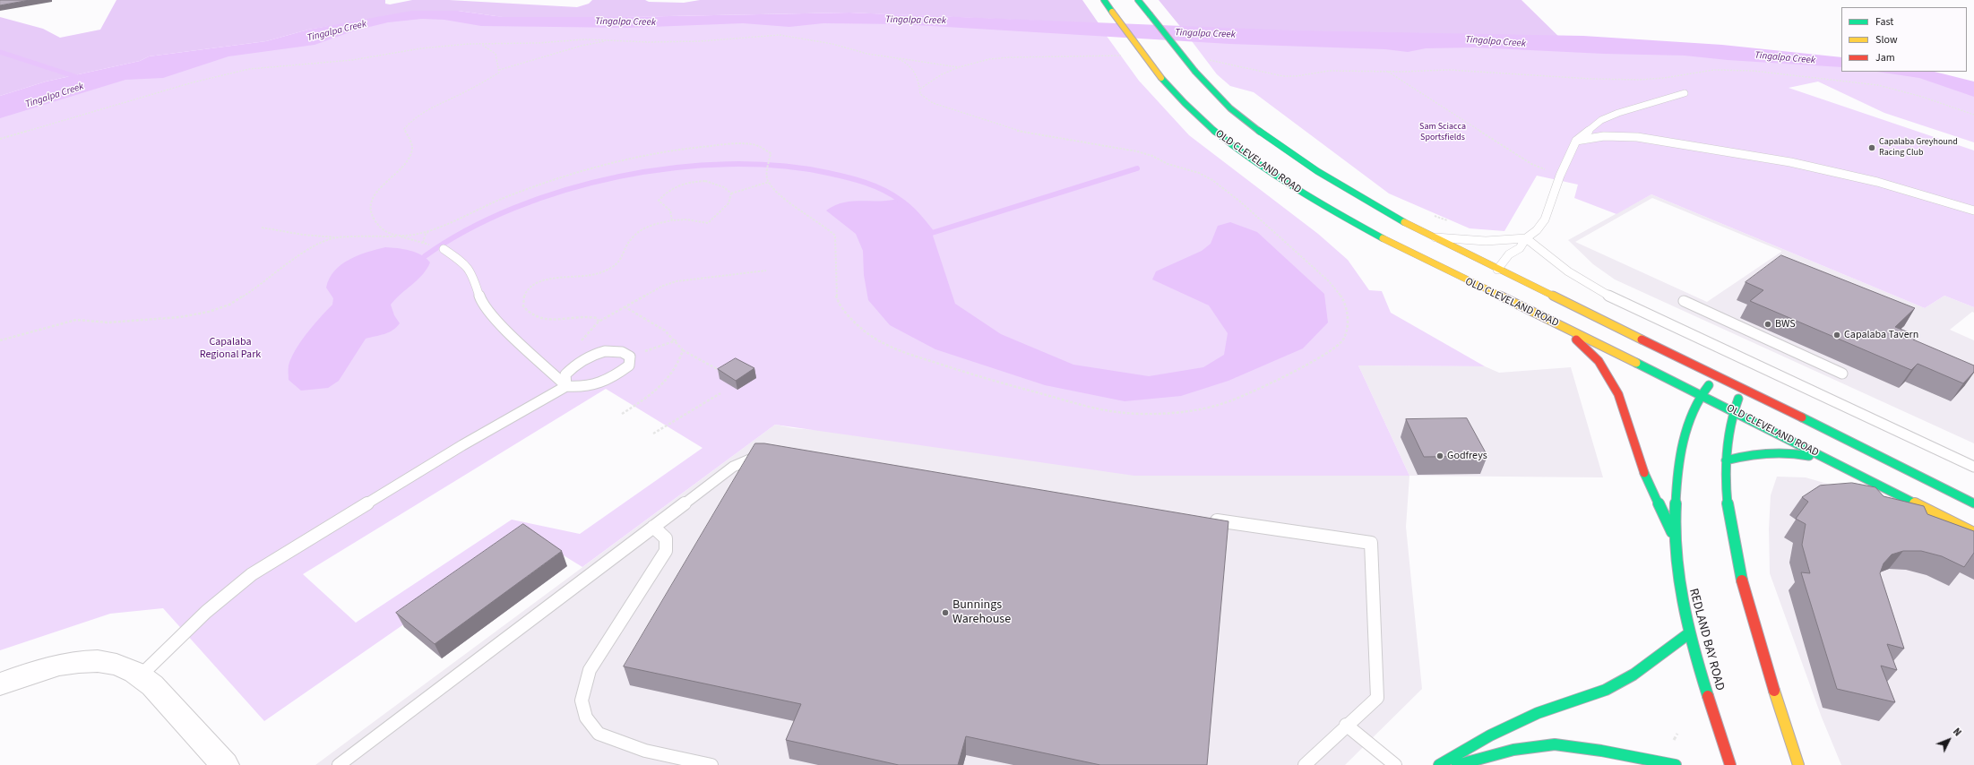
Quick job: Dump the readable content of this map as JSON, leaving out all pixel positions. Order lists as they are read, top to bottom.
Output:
{
  "streets": {
    "main road": ["OLD CLEVELAND ROAD", "REDLAND BAY ROAD"]
  },
  "crossings": [
    ["OLD CLEVELAND ROAD", "REDLAND BAY ROAD"]
  ],
  "water": ["Tingalpa Creek"],
  "parks": ["Sam Sciacca Sportsfields", "Capalaba Regional Park"],
  "places": [
    "Capalaba Greyhound Racing Club",
    "BWS",
    "Capalaba Tavern",
    "Godfreys",
    "Bunnings Warehouse"
  ],
  "legend": ["Fast", "Slow", "Jam"],
  "north": "top right"
}
